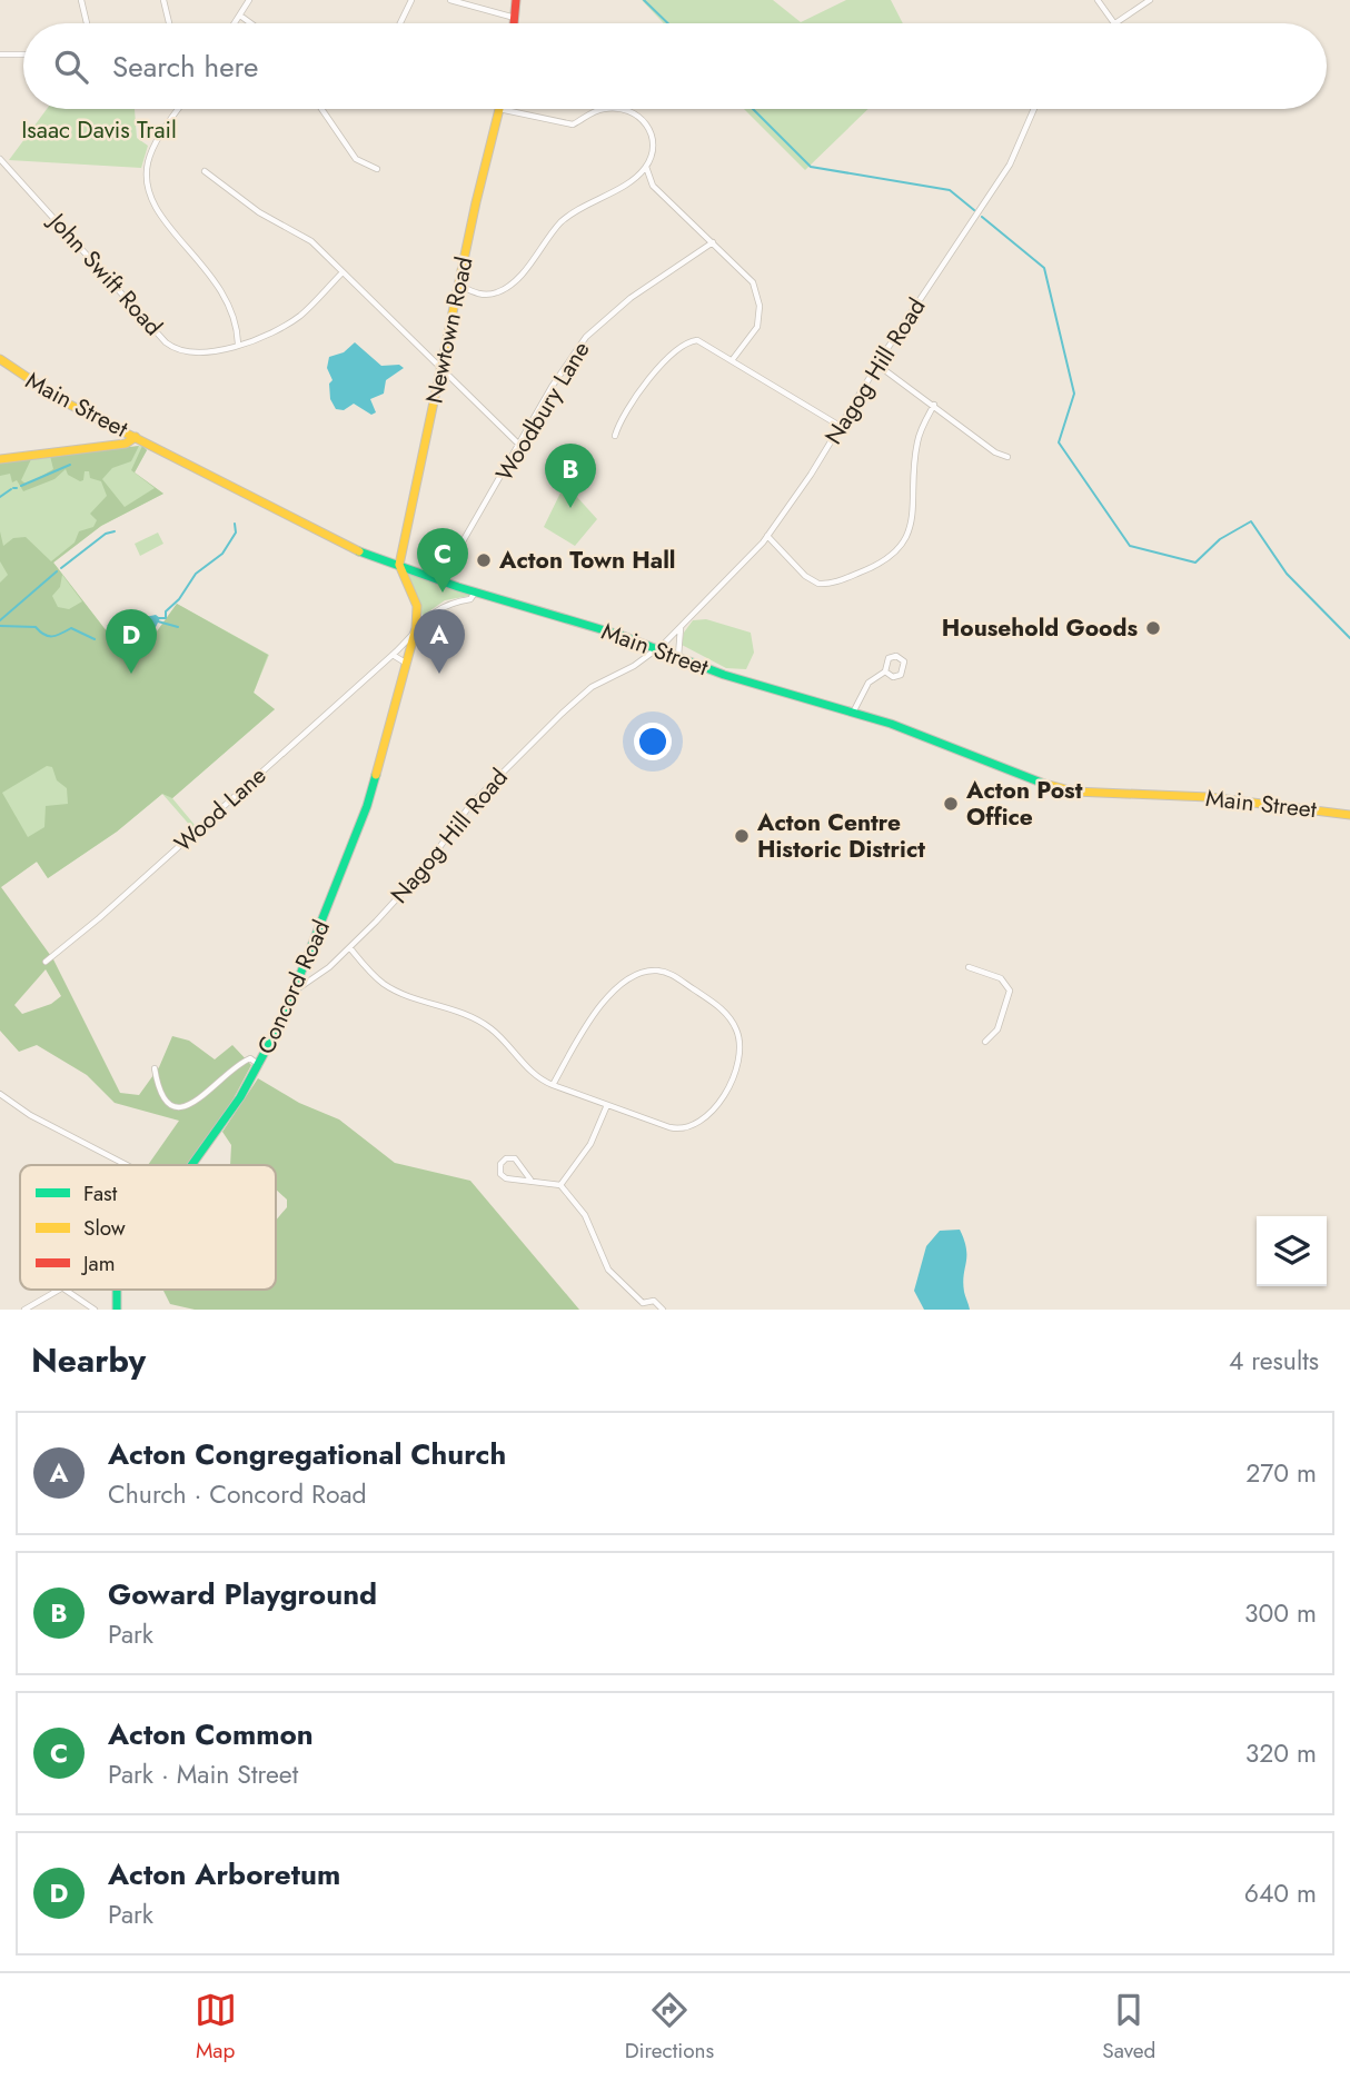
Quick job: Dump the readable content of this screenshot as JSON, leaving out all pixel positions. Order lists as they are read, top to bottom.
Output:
{
  "streets": {
    "street": [
      "John Swift Road",
      "Newtown Road",
      "Nagog Hill Road",
      "Main Street",
      "Woodbury Lane",
      "Wood Lane",
      "Concord Road"
    ]
  },
  "crossings": [
    ["Newtown Road", "Main Street"],
    ["Newtown Road", "Concord Road"],
    ["Nagog Hill Road", "Main Street"],
    ["Nagog Hill Road", "Concord Road"],
    ["Main Street", "Woodbury Lane"],
    ["Main Street", "Concord Road"],
    ["Wood Lane", "Concord Road"]
  ],
  "parks": ["Isaac Davis Trail"],
  "places": [
    "Acton Town Hall",
    "Household Goods",
    "Acton Post Office",
    "Acton Centre Historic District"
  ],
  "legend": ["Fast", "Slow", "Jam"],
  "page": {
    "search": "Search here",
    "pins": [
      "B",
      "C",
      "A",
      "D"
    ],
    "heading": ["Nearby", "4 results"],
    "list": [
      {
        "mark": "A",
        "name": "Acton Congregational Church",
        "note": "Church · Concord Road",
        "value": "270 m"
      },
      {
        "mark": "B",
        "name": "Goward Playground",
        "note": "Park",
        "value": "300 m"
      },
      {
        "mark": "C",
        "name": "Acton Common",
        "note": "Park · Main Street",
        "value": "320 m"
      },
      {
        "mark": "D",
        "name": "Acton Arboretum",
        "note": "Park",
        "value": "640 m"
      }
    ],
    "nav": ["Map", "Directions", "Saved"]
  }
}
